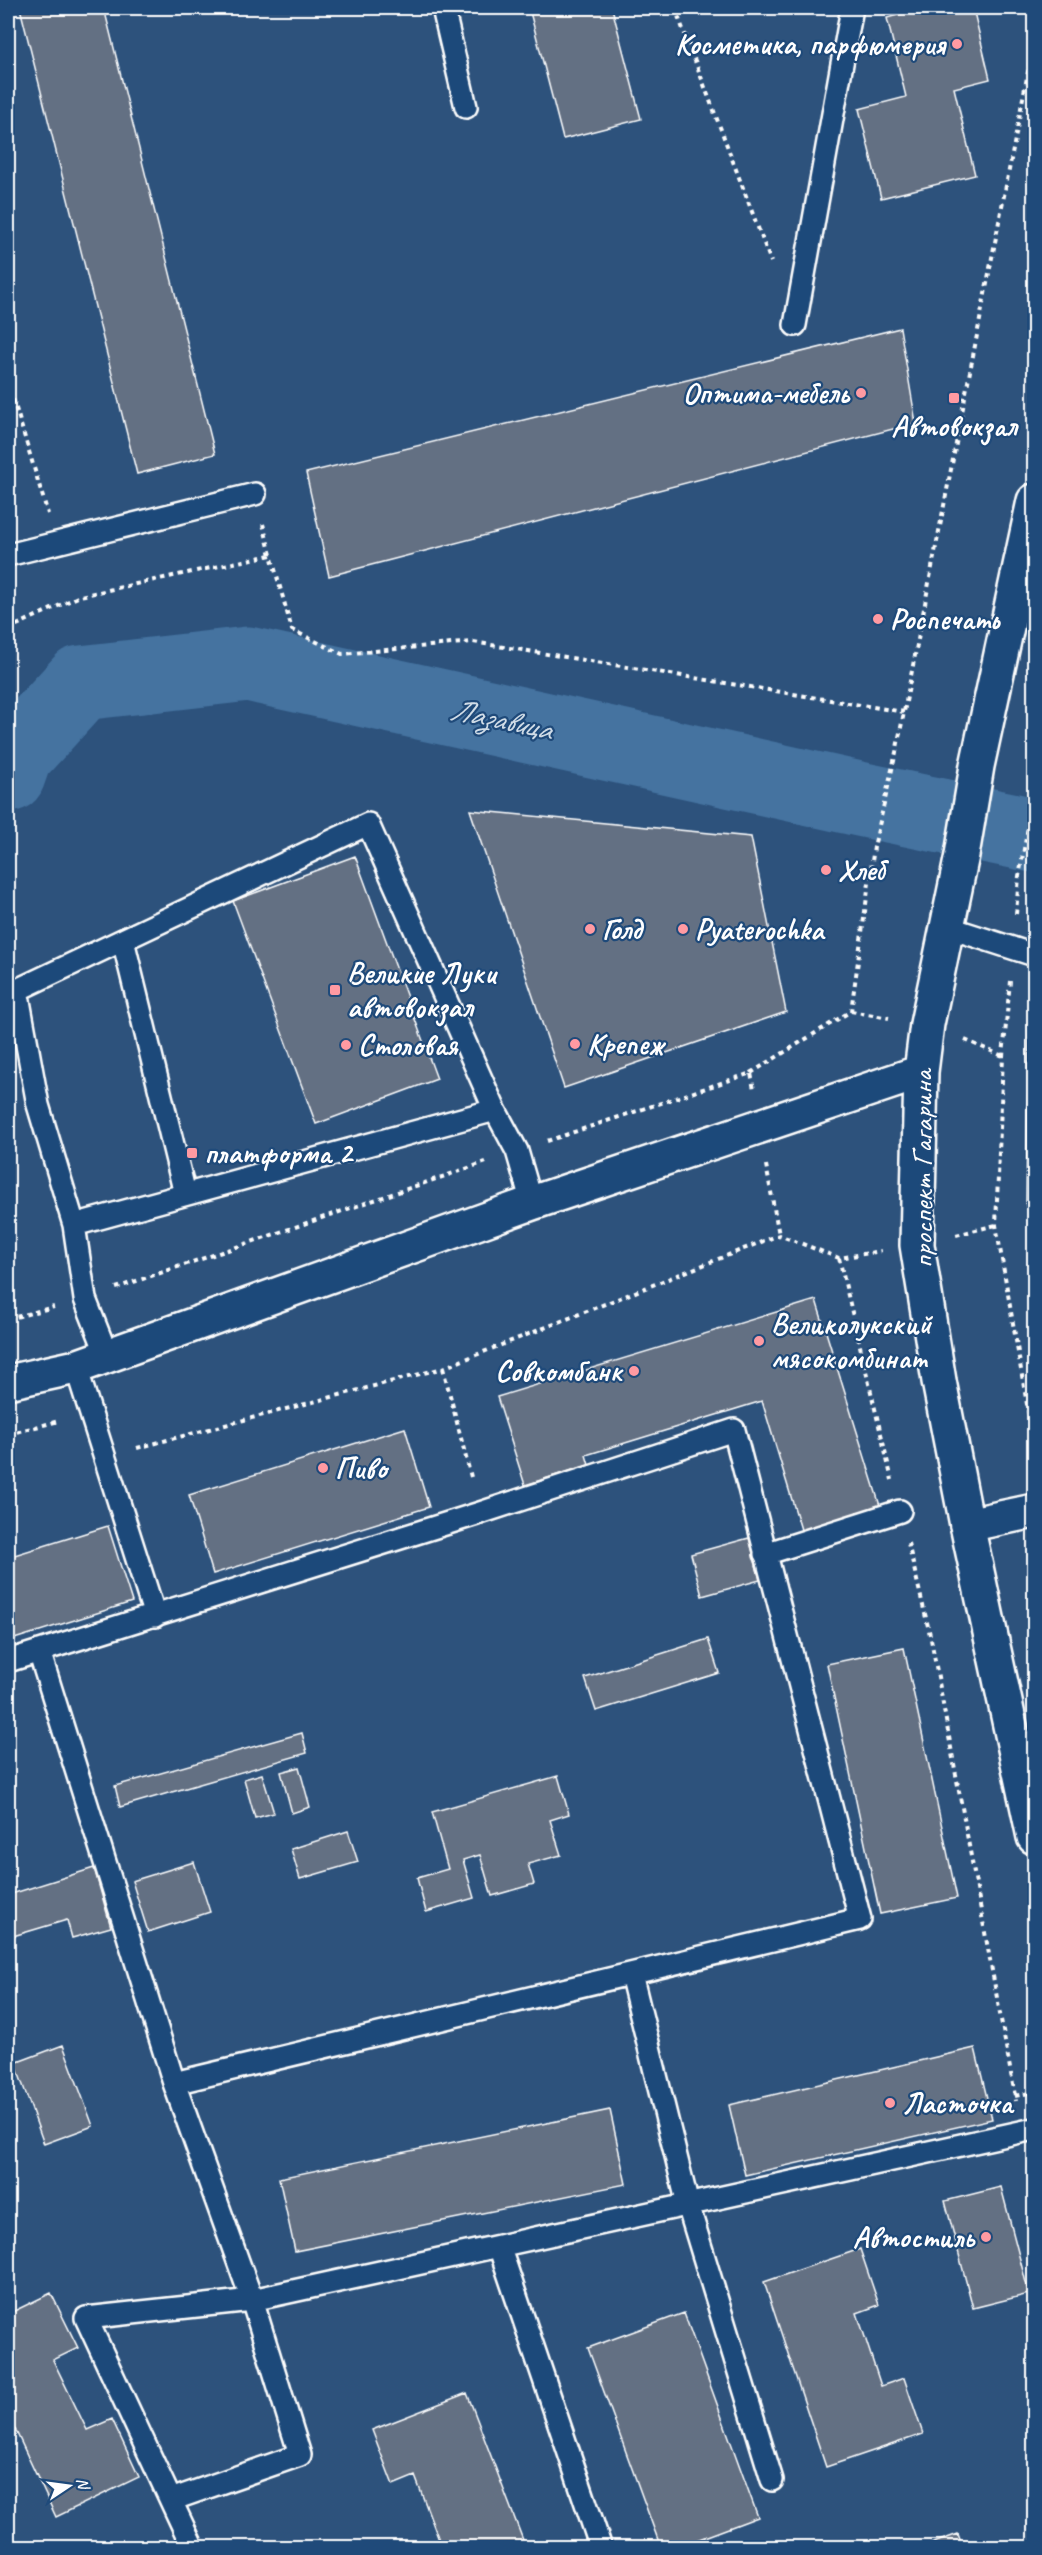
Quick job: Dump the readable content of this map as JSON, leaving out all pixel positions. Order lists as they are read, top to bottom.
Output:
{
  "streets": {
    "main road": ["проспект Гагарина"]
  },
  "water": ["Лазавица"],
  "places": {
    "other": [
      "Косметика, парфюмерия",
      "Оптима-мебель",
      "Роспечать",
      "Хлеб",
      "Голд",
      "Pyaterochka",
      "Крепеж",
      "Столовая",
      "Великолукский мясокомбинат",
      "Совкомбанк",
      "Пиво",
      "Ласточка",
      "Автостиль"
    ],
    "transit": ["Автовокзал", "Великие Луки автовокзал", "платформа 2"]
  },
  "north": "right"
}
